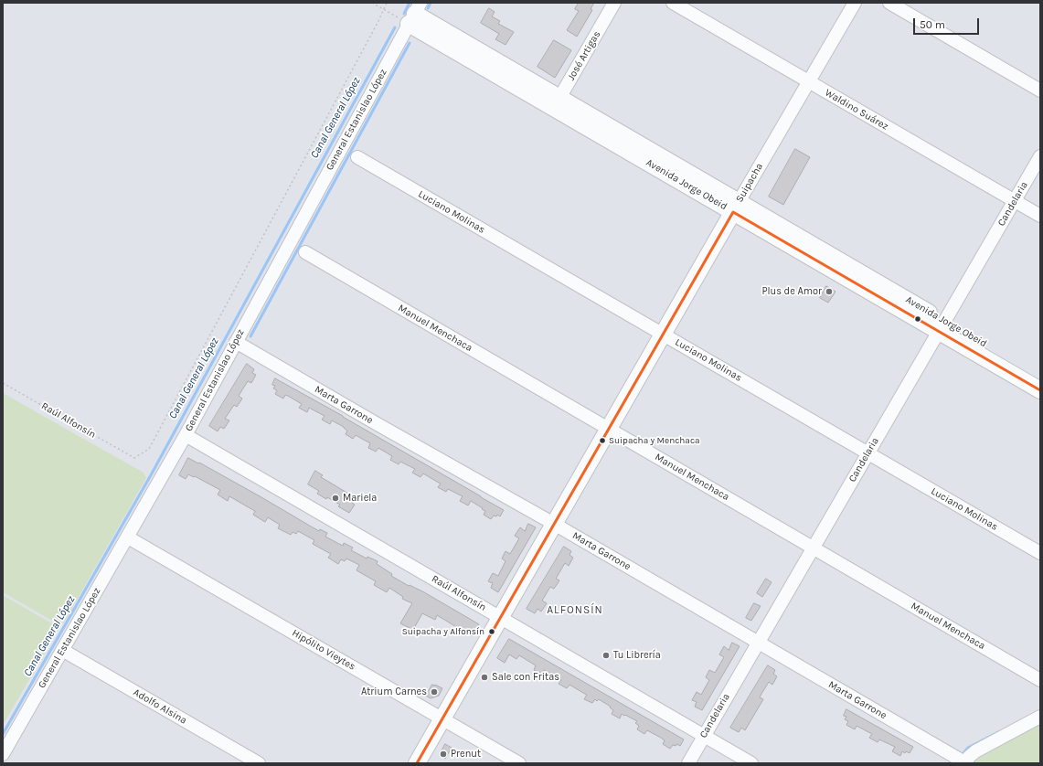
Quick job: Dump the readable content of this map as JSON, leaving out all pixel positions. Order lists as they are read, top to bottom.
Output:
{
  "streets": {
    "main road": ["Suipacha", "Avenida Jorge Obeid"],
    "street": [
      "José Artigas",
      "Waldino Suárez",
      "General Estanislao López",
      "Candelaria",
      "Luciano Molinas",
      "Manuel Menchaca",
      "Marta Garrone",
      "Raúl Alfonsín",
      "Hipólito Vieytes",
      "Adolfo Alsina"
    ]
  },
  "crossings": [
    ["José Artigas", "Avenida Jorge Obeid"],
    ["Waldino Suárez", "Suipacha"],
    ["Waldino Suárez", "Candelaria"],
    ["General Estanislao López", "Avenida Jorge Obeid"],
    ["General Estanislao López", "Marta Garrone"],
    ["General Estanislao López", "Raúl Alfonsín"],
    ["General Estanislao López", "Hipólito Vieytes"],
    ["General Estanislao López", "Adolfo Alsina"],
    ["Suipacha", "Avenida Jorge Obeid"],
    ["Suipacha", "Luciano Molinas"],
    ["Suipacha", "Manuel Menchaca"],
    ["Suipacha", "Marta Garrone"],
    ["Suipacha", "Raúl Alfonsín"],
    ["Suipacha", "Hipólito Vieytes"],
    ["Avenida Jorge Obeid", "Candelaria"],
    ["Candelaria", "Luciano Molinas"],
    ["Candelaria", "Manuel Menchaca"],
    ["Candelaria", "Marta Garrone"],
    ["Candelaria", "Raúl Alfonsín"]
  ],
  "districts": ["ALFONSÍN"],
  "water": ["Canal General López"],
  "places": [
    "Plus de Amor",
    "Suipacha y Menchaca",
    "Mariela",
    "Suipacha y Alfonsín",
    "Tu Librería",
    "Sale con Fritas",
    "Atrium Carnes",
    "Prenut"
  ],
  "scale_bar": "50 m"
}
